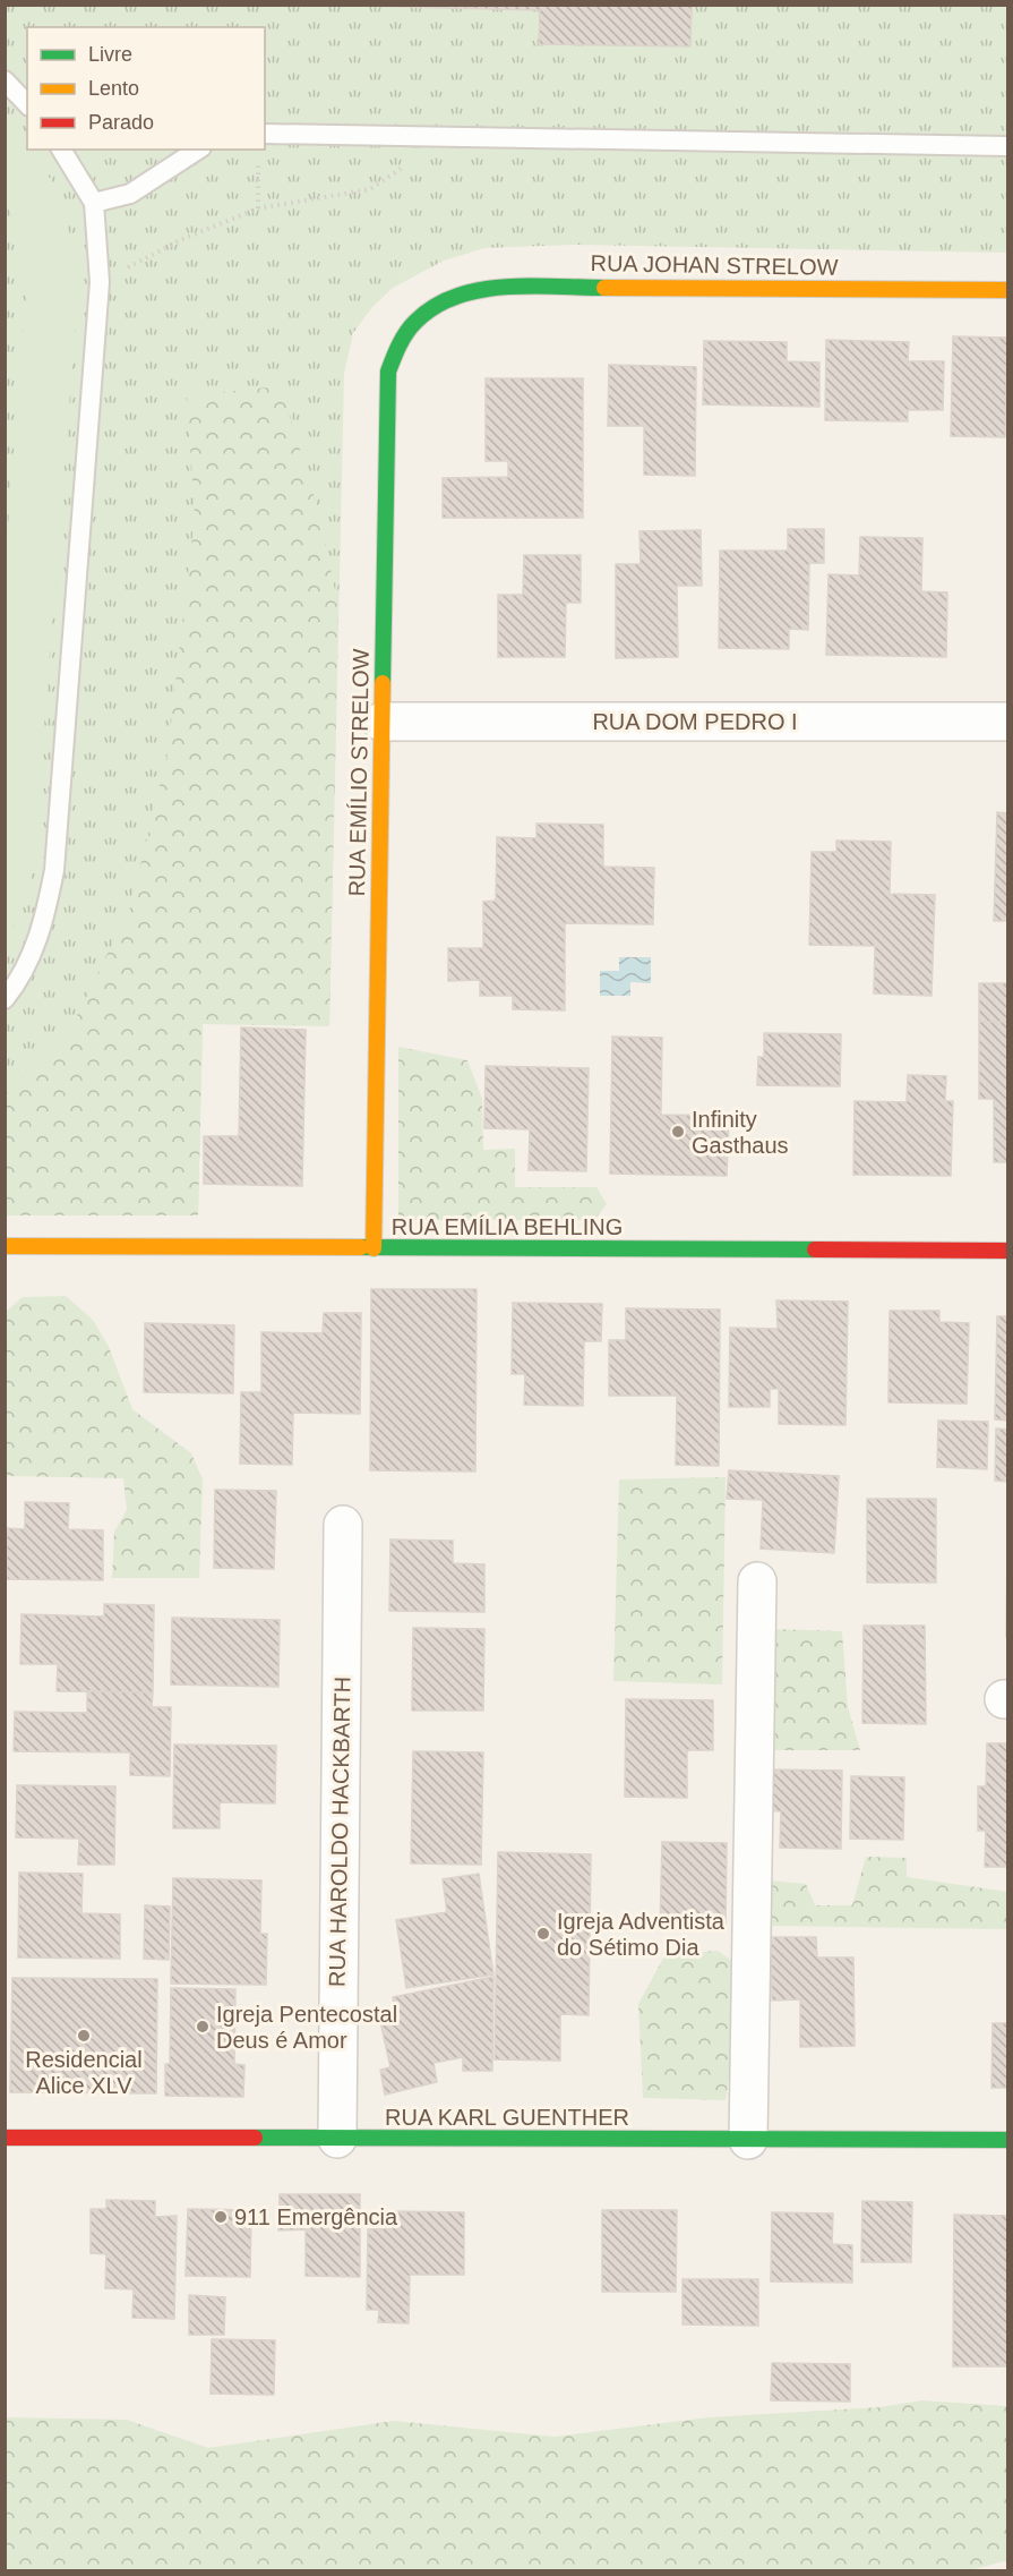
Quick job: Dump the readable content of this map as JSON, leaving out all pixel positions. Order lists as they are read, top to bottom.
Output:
{
  "streets": {
    "street": [
      "RUA JOHAN STRELOW",
      "RUA DOM PEDRO I",
      "RUA EMÍLIO STRELOW",
      "RUA EMÍLIA BEHLING",
      "RUA HAROLDO HACKBARTH",
      "RUA KARL GUENTHER"
    ]
  },
  "crossings": [
    ["RUA JOHAN STRELOW", "RUA EMÍLIO STRELOW"],
    ["RUA DOM PEDRO I", "RUA EMÍLIO STRELOW"],
    ["RUA EMÍLIO STRELOW", "RUA EMÍLIA BEHLING"],
    ["RUA HAROLDO HACKBARTH", "RUA KARL GUENTHER"]
  ],
  "places": [
    "Infinity Gasthaus",
    "Igreja Adventista do Sétimo Dia",
    "Igreja Pentecostal Deus é Amor",
    "Residencial Alice XLV",
    "911 Emergência"
  ],
  "legend": ["Livre", "Lento", "Parado"]
}
